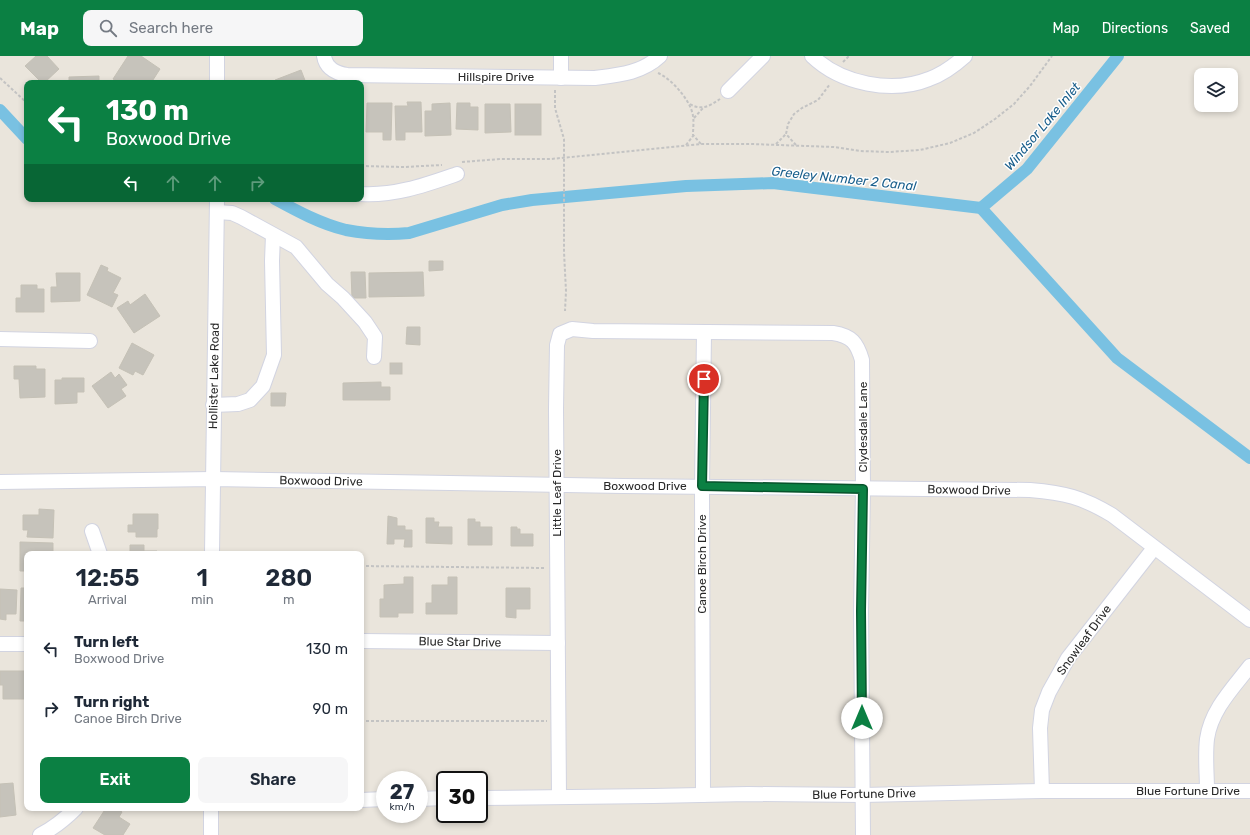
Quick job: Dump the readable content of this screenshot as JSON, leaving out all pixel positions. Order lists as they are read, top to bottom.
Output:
{
  "streets": {
    "street": [
      "Hillspire Drive",
      "Hollister Lake Road",
      "Clydesdale Lane",
      "Boxwood Drive",
      "Little Leaf Drive",
      "Canoe Birch Drive",
      "Snowleaf Drive",
      "Blue Star Drive",
      "Blue Fortune Drive"
    ]
  },
  "crossings": [
    ["Hollister Lake Road", "Boxwood Drive"],
    ["Clydesdale Lane", "Boxwood Drive"],
    ["Clydesdale Lane", "Little Leaf Drive"],
    ["Clydesdale Lane", "Canoe Birch Drive"],
    ["Clydesdale Lane", "Blue Fortune Drive"],
    ["Boxwood Drive", "Little Leaf Drive"],
    ["Boxwood Drive", "Canoe Birch Drive"],
    ["Boxwood Drive", "Snowleaf Drive"],
    ["Little Leaf Drive", "Canoe Birch Drive"],
    ["Little Leaf Drive", "Blue Star Drive"],
    ["Little Leaf Drive", "Blue Fortune Drive"],
    ["Canoe Birch Drive", "Blue Fortune Drive"],
    ["Snowleaf Drive", "Blue Fortune Drive"]
  ],
  "water": ["Windsor Lake Inlet", "Greeley Number 2 Canal"],
  "page": {
    "header": "Map",
    "search": "Search here",
    "nav": ["Map", "Directions", "Saved"],
    "turn": ["130 m", "Boxwood Drive"],
    "eta": [
      "12:55",
      "Arrival",
      "1",
      "min",
      "280",
      "m"
    ],
    "list": [
      {
        "name": "Turn left",
        "note": "Boxwood Drive",
        "value": "130 m"
      },
      {
        "name": "Turn right",
        "note": "Canoe Birch Drive",
        "value": "90 m"
      }
    ],
    "buttons": ["Exit", "Share"],
    "speed": "27 km/h",
    "limit": "30"
  }
}
